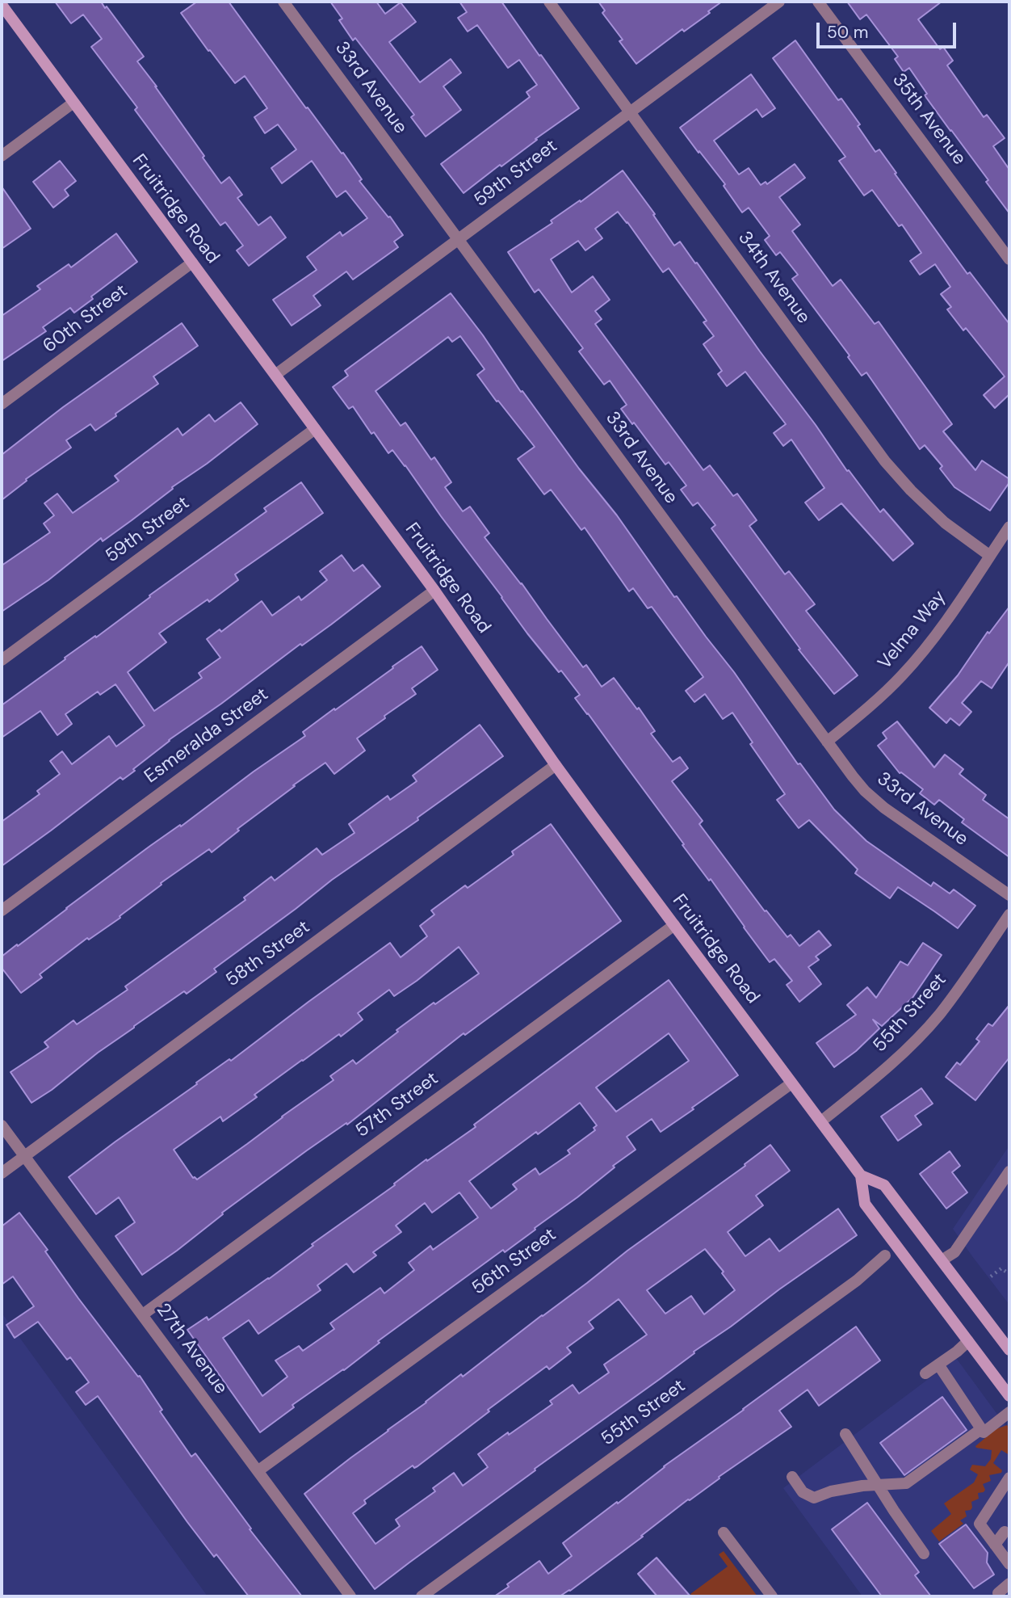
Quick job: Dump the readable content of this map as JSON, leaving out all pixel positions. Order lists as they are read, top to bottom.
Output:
{
  "streets": {
    "main road": ["Fruitridge Road"],
    "street": [
      "33rd Avenue",
      "35th Avenue",
      "59th Street",
      "34th Avenue",
      "60th Street",
      "Velma Way",
      "Esmeralda Street",
      "58th Street",
      "55th Street",
      "57th Street",
      "56th Street",
      "27th Avenue"
    ]
  },
  "crossings": [
    ["33rd Avenue", "59th Street"],
    ["33rd Avenue", "Velma Way"],
    ["59th Street", "Fruitridge Road"],
    ["59th Street", "34th Avenue"],
    ["Fruitridge Road", "60th Street"],
    ["Fruitridge Road", "Esmeralda Street"],
    ["Fruitridge Road", "58th Street"],
    ["Fruitridge Road", "55th Street"],
    ["Fruitridge Road", "57th Street"],
    ["Fruitridge Road", "56th Street"],
    ["34th Avenue", "Velma Way"],
    ["58th Street", "27th Avenue"],
    ["57th Street", "27th Avenue"],
    ["56th Street", "27th Avenue"]
  ],
  "scale_bar": "50 m"
}
